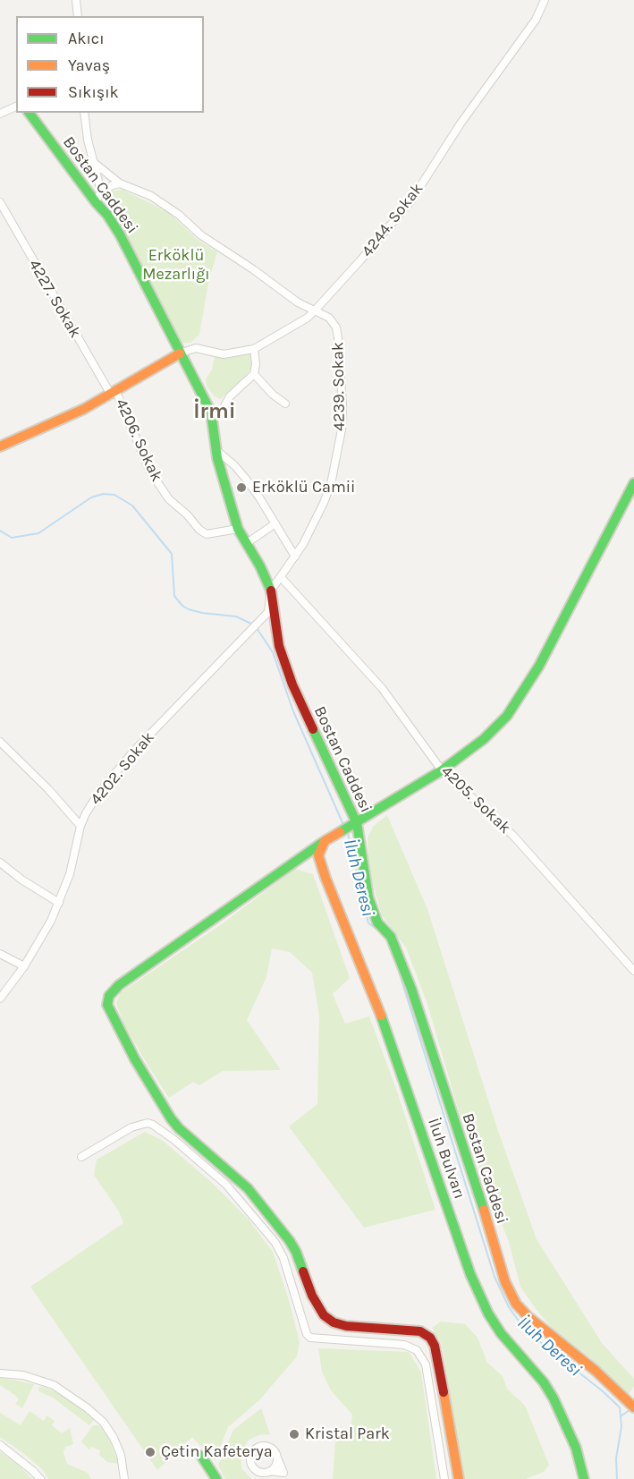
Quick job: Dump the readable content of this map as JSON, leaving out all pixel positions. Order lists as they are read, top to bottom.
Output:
{
  "streets": {
    "street": [
      "Bostan Caddesi",
      "4244. Sokak",
      "4227. Sokak",
      "4239. Sokak",
      "4206. Sokak",
      "4202. Sokak",
      "4205. Sokak",
      "İluh Bulvarı"
    ]
  },
  "crossings": [
    ["Bostan Caddesi", "4244. Sokak"],
    ["Bostan Caddesi", "4239. Sokak"],
    ["Bostan Caddesi", "4206. Sokak"],
    ["4244. Sokak", "4239. Sokak"],
    ["4227. Sokak", "4206. Sokak"],
    ["4239. Sokak", "4202. Sokak"],
    ["4239. Sokak", "4205. Sokak"]
  ],
  "districts": ["İrmi"],
  "water": ["İluh Deresi"],
  "parks": ["Erköklü Mezarlığı"],
  "places": ["Erköklü Camii", "Kristal Park", "Çetin Kafeterya"],
  "legend": ["Akıcı", "Yavaş", "Sıkışık"]
}
